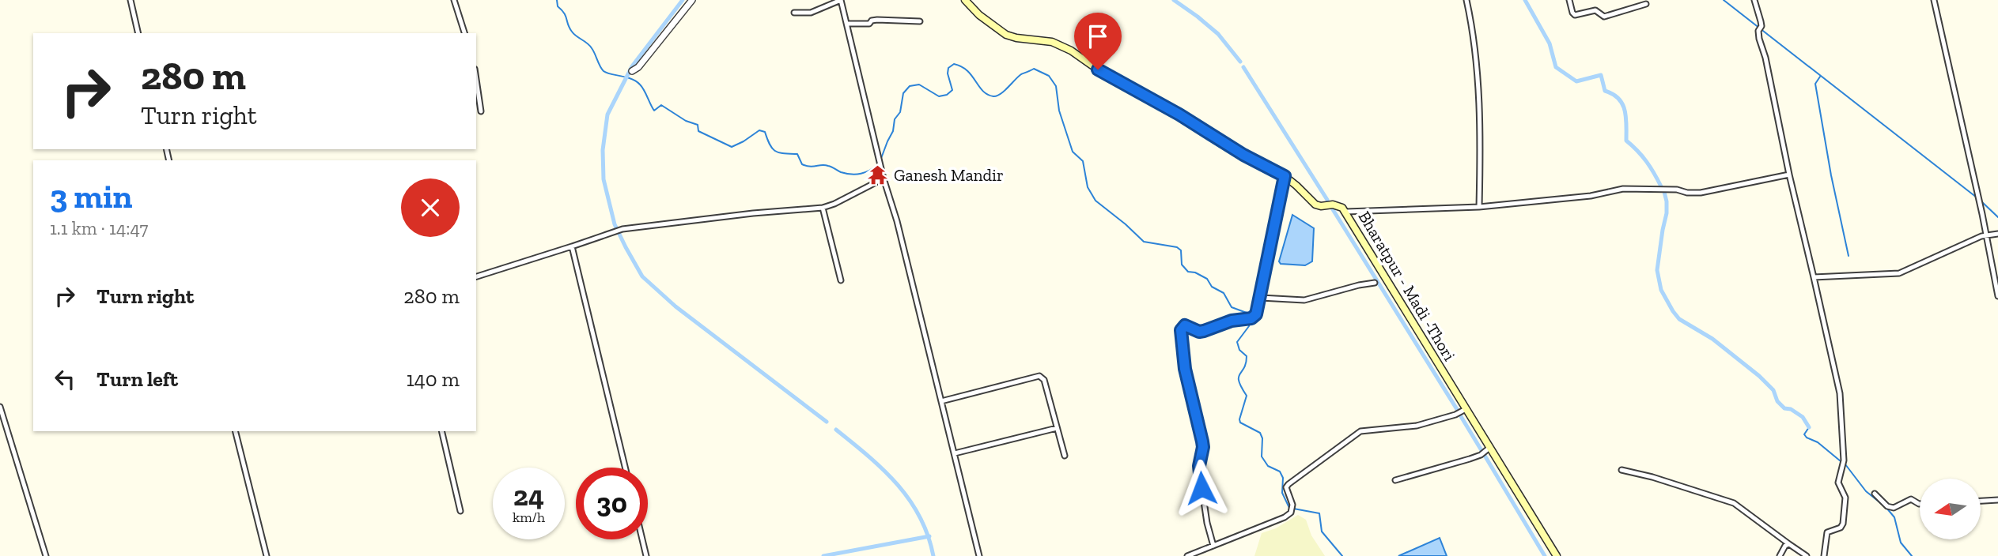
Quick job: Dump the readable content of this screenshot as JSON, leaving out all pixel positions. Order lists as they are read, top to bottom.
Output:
{
  "streets": {
    "main road": ["Bharatpur - Madi -Thori"]
  },
  "places": {
    "temple": ["Ganesh Mandir"]
  },
  "north": "left",
  "page": {
    "turn": ["280 m", "Turn right"],
    "heading": ["3 min", "1.1 km · 14:47"],
    "list": [
      {
        "name": "Turn right",
        "value": "280 m"
      },
      {
        "name": "Turn left",
        "value": "140 m"
      }
    ],
    "speed": "24 km/h",
    "limit": "30"
  }
}
